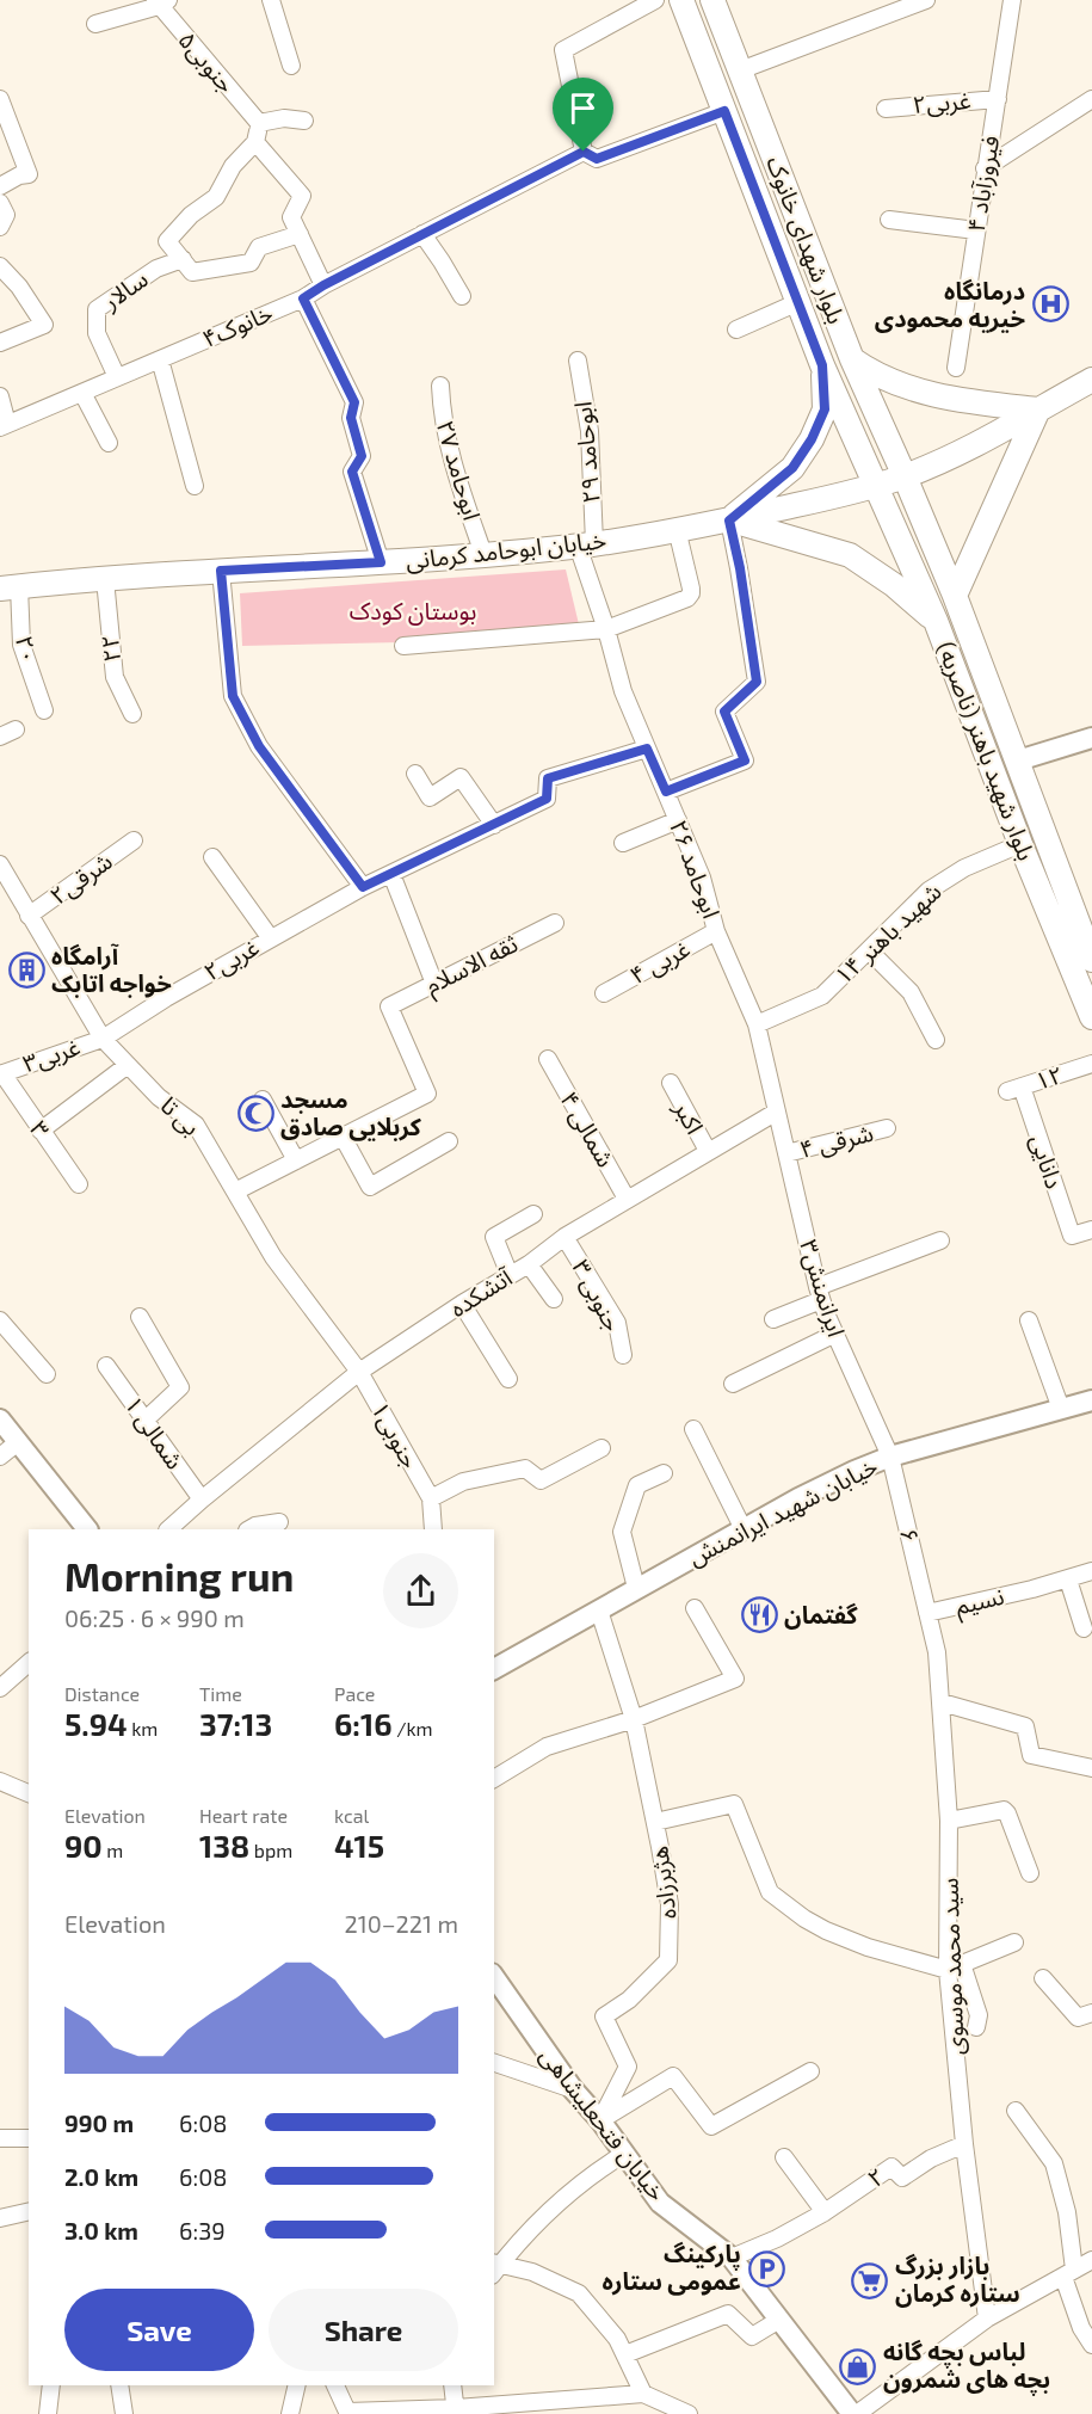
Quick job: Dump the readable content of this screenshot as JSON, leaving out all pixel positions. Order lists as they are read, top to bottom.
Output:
{
  "streets": {
    "main road": ["بلوار شهدای خانوک", "خیابان ابوحامد کرمانی", "بلوار شهید باهنر (ناصریه)"],
    "street": [
      "جنوبی۵",
      "غربی۲",
      "فیروزآباد ۴",
      "سالار",
      "خانوک۴",
      "ابوحامد ۲۹",
      "ابوحامد ۲۷",
      "۲۲",
      "۲۰",
      "ابوحامد ۲۶",
      "شرقی۲",
      "شهید باهنر ۱۴",
      "۴ غربی",
      "ثقه الاسلام",
      "غربی۳",
      "۱۲",
      "بی تا",
      "اکبر",
      "۳",
      "۴ شمالی",
      "۴ شرقی",
      "دانایی",
      "ایرانمنش۳",
      "آتشکده",
      "۳ جنوبی",
      "۱ شمالی",
      "جنوبی۱",
      "خیابان شهید ایرانمنش",
      "۶",
      "نسیم",
      "هژبرزاده",
      "سید محمد موسوی",
      "خیابان فتحعلیشاهی",
      "۲"
    ]
  },
  "crossings": [
    ["غربی۲", "فیروزآباد ۴"],
    ["غربی۲", "ابوحامد ۲۶"],
    ["غربی۲", "غربی۳"],
    ["غربی۲", "بی تا"],
    ["بلوار شهدای خانوک", "خیابان ابوحامد کرمانی"],
    ["بلوار شهدای خانوک", "بلوار شهید باهنر (ناصریه)"],
    ["سالار", "خانوک۴"],
    ["ابوحامد ۲۹", "خیابان ابوحامد کرمانی"],
    ["ابوحامد ۲۹", "ابوحامد ۲۶"],
    ["ابوحامد ۲۷", "خیابان ابوحامد کرمانی"],
    ["خیابان ابوحامد کرمانی", "۲۲"],
    ["خیابان ابوحامد کرمانی", "۲۰"],
    ["خیابان ابوحامد کرمانی", "بلوار شهید باهنر (ناصریه)"],
    ["خیابان ابوحامد کرمانی", "ابوحامد ۲۶"],
    ["بلوار شهید باهنر (ناصریه)", "شهید باهنر ۱۴"],
    ["ابوحامد ۲۶", "شهید باهنر ۱۴"],
    ["ابوحامد ۲۶", "۴ غربی"],
    ["ابوحامد ۲۶", "ایرانمنش۳"],
    ["ابوحامد ۲۶", "آتشکده"],
    ["شرقی۲", "بی تا"],
    ["غربی۳", "بی تا"],
    ["غربی۳", "۳"],
    ["۱۲", "دانایی"],
    ["بی تا", "آتشکده"],
    ["بی تا", "جنوبی۱"],
    ["اکبر", "آتشکده"],
    ["۴ شمالی", "آتشکده"],
    ["۴ شرقی", "ایرانمنش۳"],
    ["ایرانمنش۳", "آتشکده"],
    ["ایرانمنش۳", "خیابان شهید ایرانمنش"],
    ["ایرانمنش۳", "۶"],
    ["آتشکده", "۳ جنوبی"],
    ["آتشکده", "۱ شمالی"],
    ["آتشکده", "جنوبی۱"],
    ["خیابان شهید ایرانمنش", "۶"],
    ["خیابان شهید ایرانمنش", "هژبرزاده"],
    ["۶", "نسیم"],
    ["۶", "سید محمد موسوی"],
    ["نسیم", "سید محمد موسوی"],
    ["هژبرزاده", "خیابان فتحعلیشاهی"],
    ["سید محمد موسوی", "۲"]
  ],
  "parks": ["بوستان کودک"],
  "places": {
    "hospital": ["درمانگاه خیریه محمودی"],
    "building": ["آرامگاه خواجه اتابک"],
    "mosque": ["مسجد کربلایی صادق"],
    "restaurant": ["گفتمان"],
    "parking": ["پارکینگ عمومی ستاره"],
    "supermarket": ["بازار بزرگ ستاره کرمان"],
    "shop": ["لباس بچه گانه بچه های شمرون"]
  },
  "page": {
    "heading": ["Morning run", "06:25 · 6 × 990 m"],
    "stats": [
      ["Distance", "5.94 km"],
      ["Time", "37:13"],
      ["Pace", "6:16 /km"],
      ["Elevation", "90 m"],
      ["Heart rate", "138 bpm"],
      ["kcal", "415"]
    ],
    "chart": ["Elevation", "210–221 m"],
    "list": [
      {
        "name": "990 m",
        "note": "6:08"
      },
      {
        "name": "2.0 km",
        "note": "6:08"
      },
      {
        "name": "3.0 km",
        "note": "6:39"
      }
    ],
    "buttons": ["Save", "Share"]
  }
}
